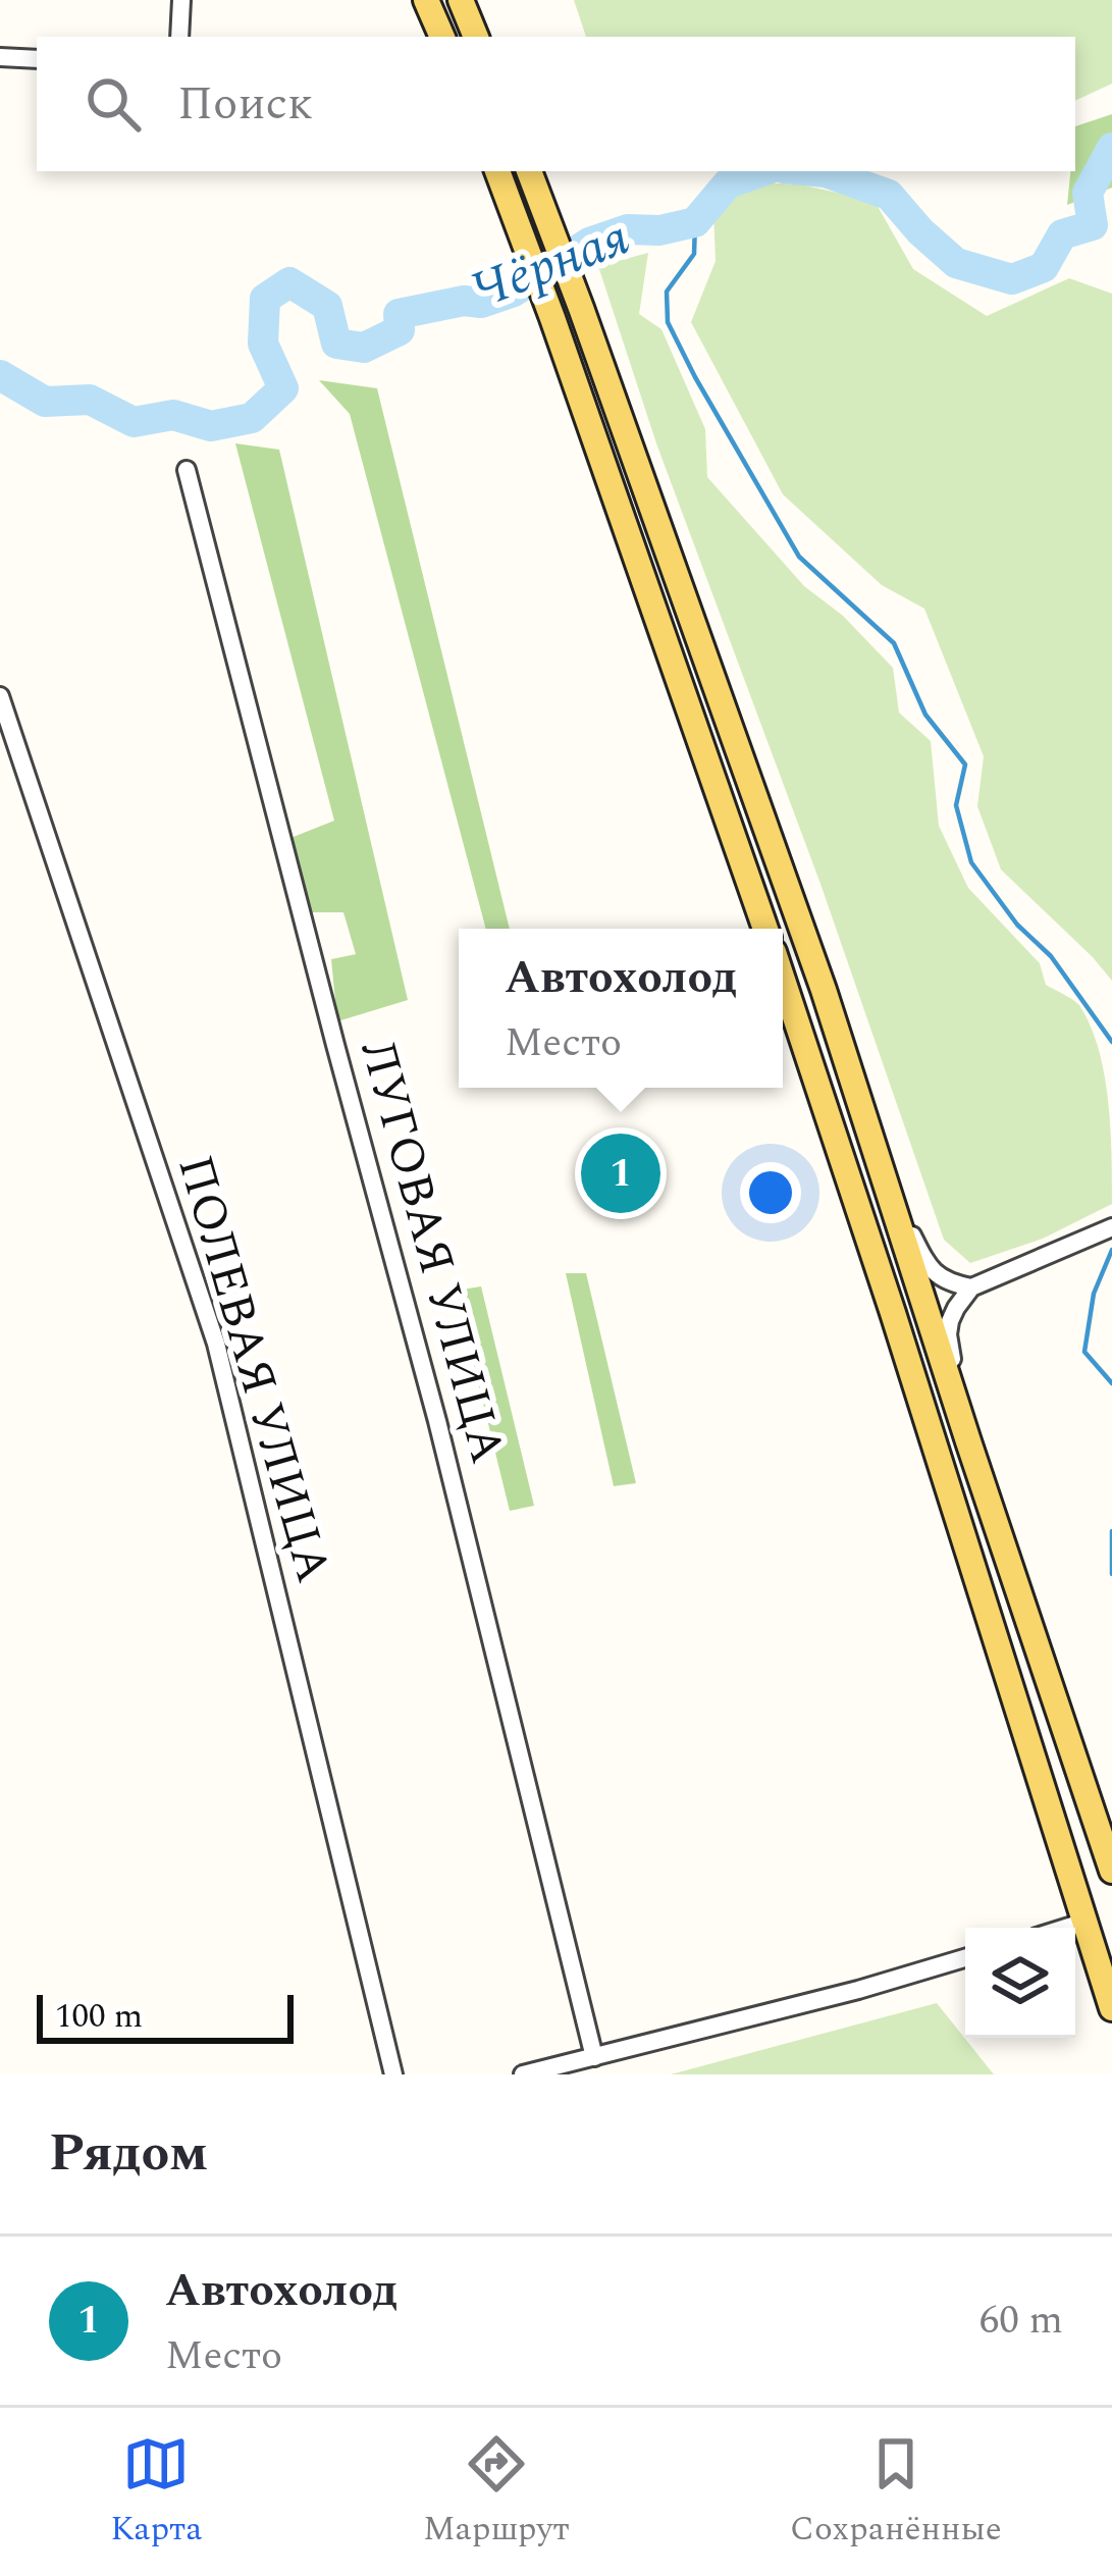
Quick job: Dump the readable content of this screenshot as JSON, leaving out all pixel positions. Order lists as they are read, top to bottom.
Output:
{
  "streets": {
    "street": ["ЛУГОВАЯ УЛИЦА", "ПОЛЕВАЯ УЛИЦА"]
  },
  "water": ["Чёрная"],
  "scale_bar": "100 m",
  "page": {
    "search": "Поиск",
    "popup": ["Автохолод", "Место"],
    "pins": "1",
    "scale": "100 m",
    "heading": "Рядом",
    "list": [
      {
        "mark": "1",
        "name": "Автохолод",
        "note": "Место",
        "value": "60 m"
      }
    ],
    "nav": ["Карта", "Маршрут", "Сохранённые"]
  }
}
